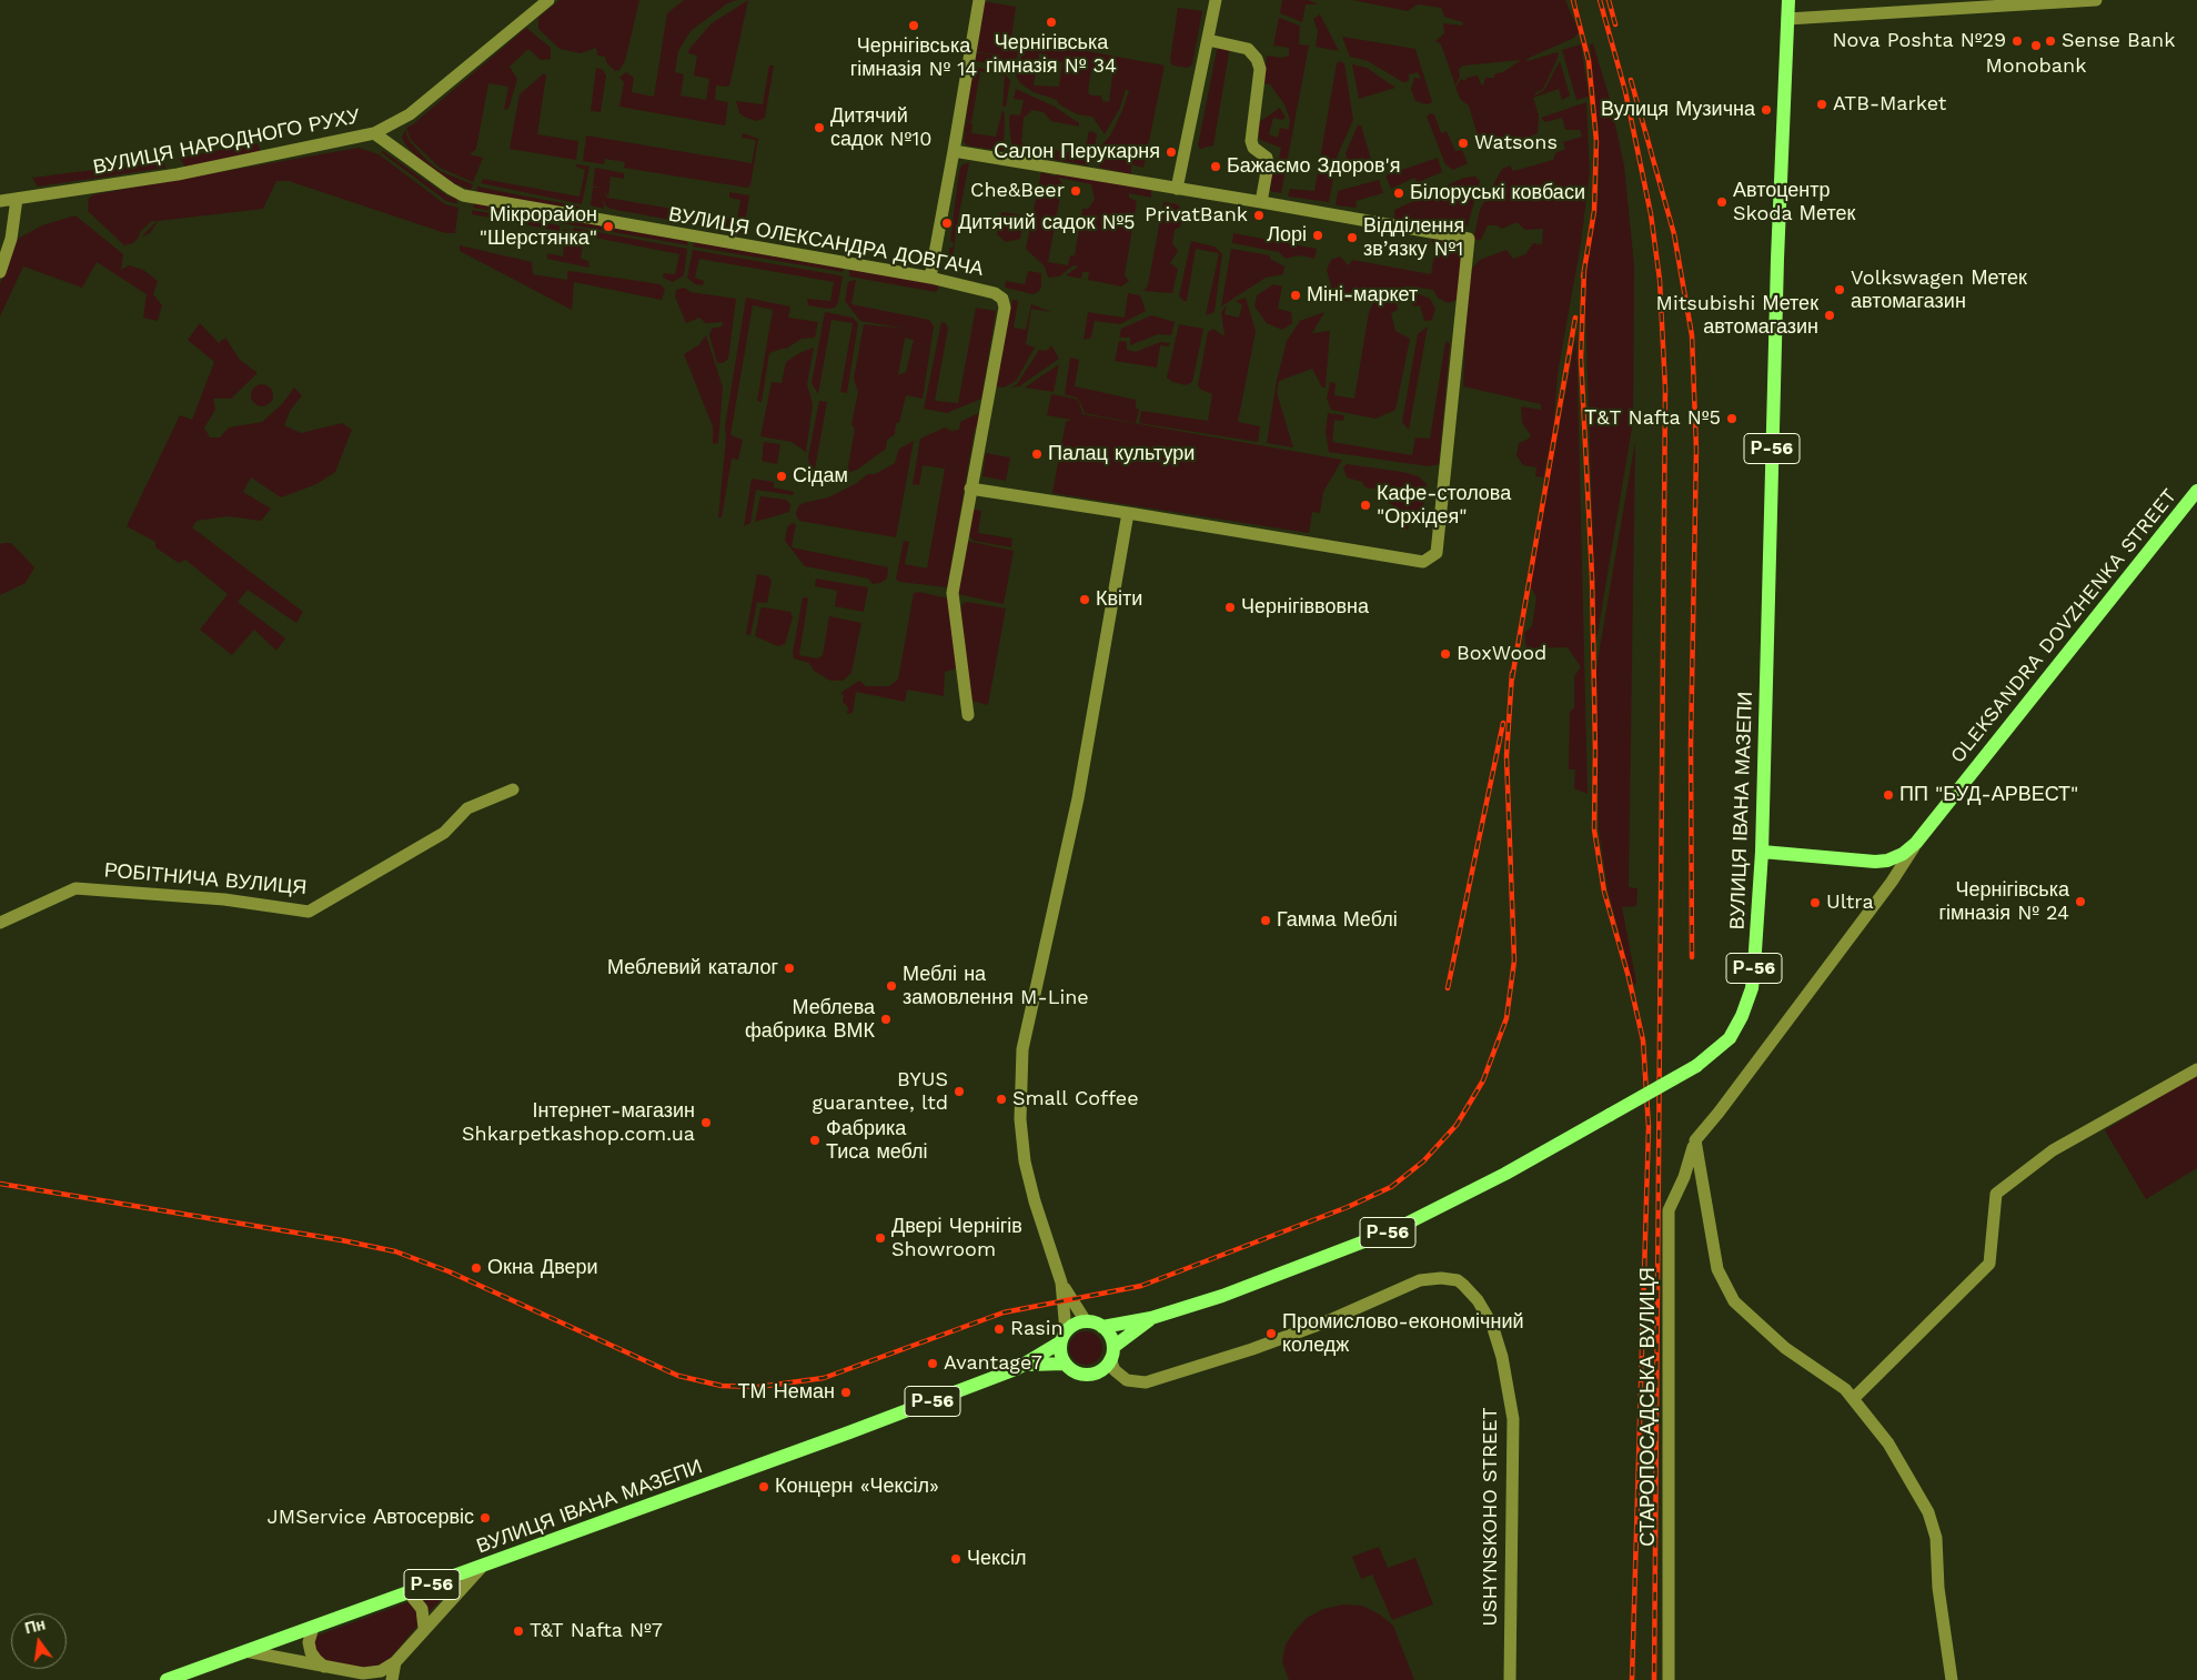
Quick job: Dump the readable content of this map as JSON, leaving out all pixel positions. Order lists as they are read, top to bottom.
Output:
{
  "streets": {
    "main road": ["Р-56", "OLEKSANDRA DOVZHENKA STREET", "ВУЛИЦЯ ІВАНА МАЗЕПИ"],
    "street": [
      "ВУЛИЦЯ НАРОДНОГО РУХУ",
      "ВУЛИЦЯ ОЛЕКСАНДРА ДОВГАЧА",
      "РОБІТНИЧА ВУЛИЦЯ",
      "СТАРОПОСАДСЬКА ВУЛИЦЯ",
      "USHYNSKOHO STREET"
    ]
  },
  "crossings": [
    ["ВУЛИЦЯ НАРОДНОГО РУХУ", "ВУЛИЦЯ ОЛЕКСАНДРА ДОВГАЧА"],
    ["OLEKSANDRA DOVZHENKA STREET", "ВУЛИЦЯ ІВАНА МАЗЕПИ"],
    ["ВУЛИЦЯ ІВАНА МАЗЕПИ", "USHYNSKOHO STREET"]
  ],
  "places": [
    "Чернігівська гімназія № 34",
    "Чернігівська гімназія № 14",
    "Nova Poshta №29",
    "Sense Bank",
    "Monobank",
    "ATB-Market",
    "Вулиця Музична",
    "Дитячий садок №10",
    "Watsons",
    "Салон Перукарня",
    "Бажаємо Здоров'я",
    "Che&Beer",
    "Білоруські ковбаси",
    "Автоцентр Skoda Метек",
    "PrivatBank",
    "Дитячий садок №5",
    "Мікрорайон \"Шерстянка\"",
    "Лорі",
    "Відділення зв’язку №1",
    "Volkswagen Метек автомагазин",
    "Міні-маркет",
    "Mitsubishi Метек автомагазин",
    "Т&T Nafta №5",
    "Палац культури",
    "Сідам",
    "Кафе-столова \"Орхідея\"",
    "Квіти",
    "Чернігіввовна",
    "BoxWood",
    "ПП \"БУД-АРВЕСТ\"",
    "Чернігівська гімназія № 24",
    "Ultra",
    "Гамма Меблі",
    "Меблевий каталог",
    "Меблі на замовлення M-Line",
    "Меблева фабрика ВМК",
    "BYUS guarantee, ltd",
    "Small Coffee",
    "Інтернет-магазин Shkarpetkashop.com.ua",
    "Фабрика Тиса меблі",
    "Двері Чернігів Showroom",
    "Окна Двери",
    "Rasin",
    "Промислово-економічний коледж",
    "Avantage7",
    "ТМ Неман",
    "Концерн «Чексіл»",
    "JMService Автосервіс",
    "Чексіл",
    "T&T Nafta №7"
  ],
  "north": "top"
}
